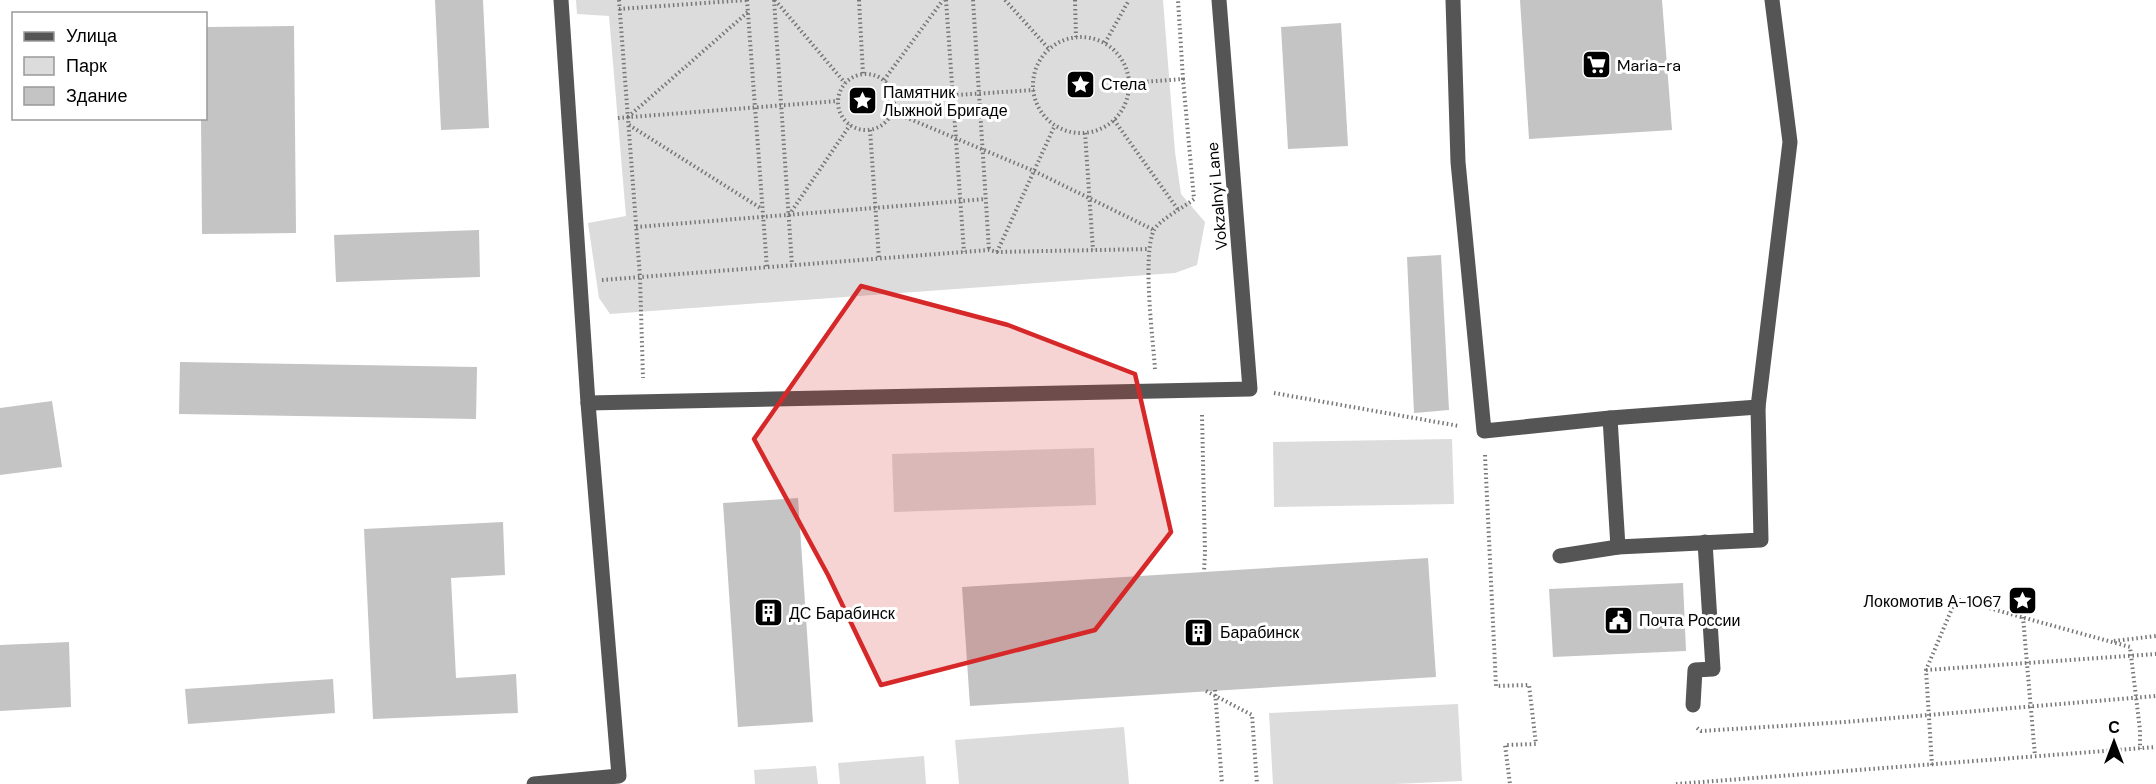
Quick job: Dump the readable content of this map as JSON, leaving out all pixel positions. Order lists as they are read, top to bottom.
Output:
{
  "streets": {
    "street": ["Vokzalnyi Lane"]
  },
  "places": {
    "supermarket": ["Maria-ra"],
    "place": ["Стела", "Памятник Лыжной Бригаде", "Локомотив А-1067"],
    "building": ["ДС Барабинск", "Барабинск"],
    "public building": ["Почта России"]
  },
  "legend": ["Улица", "Парк", "Здание"],
  "north": "top"
}
